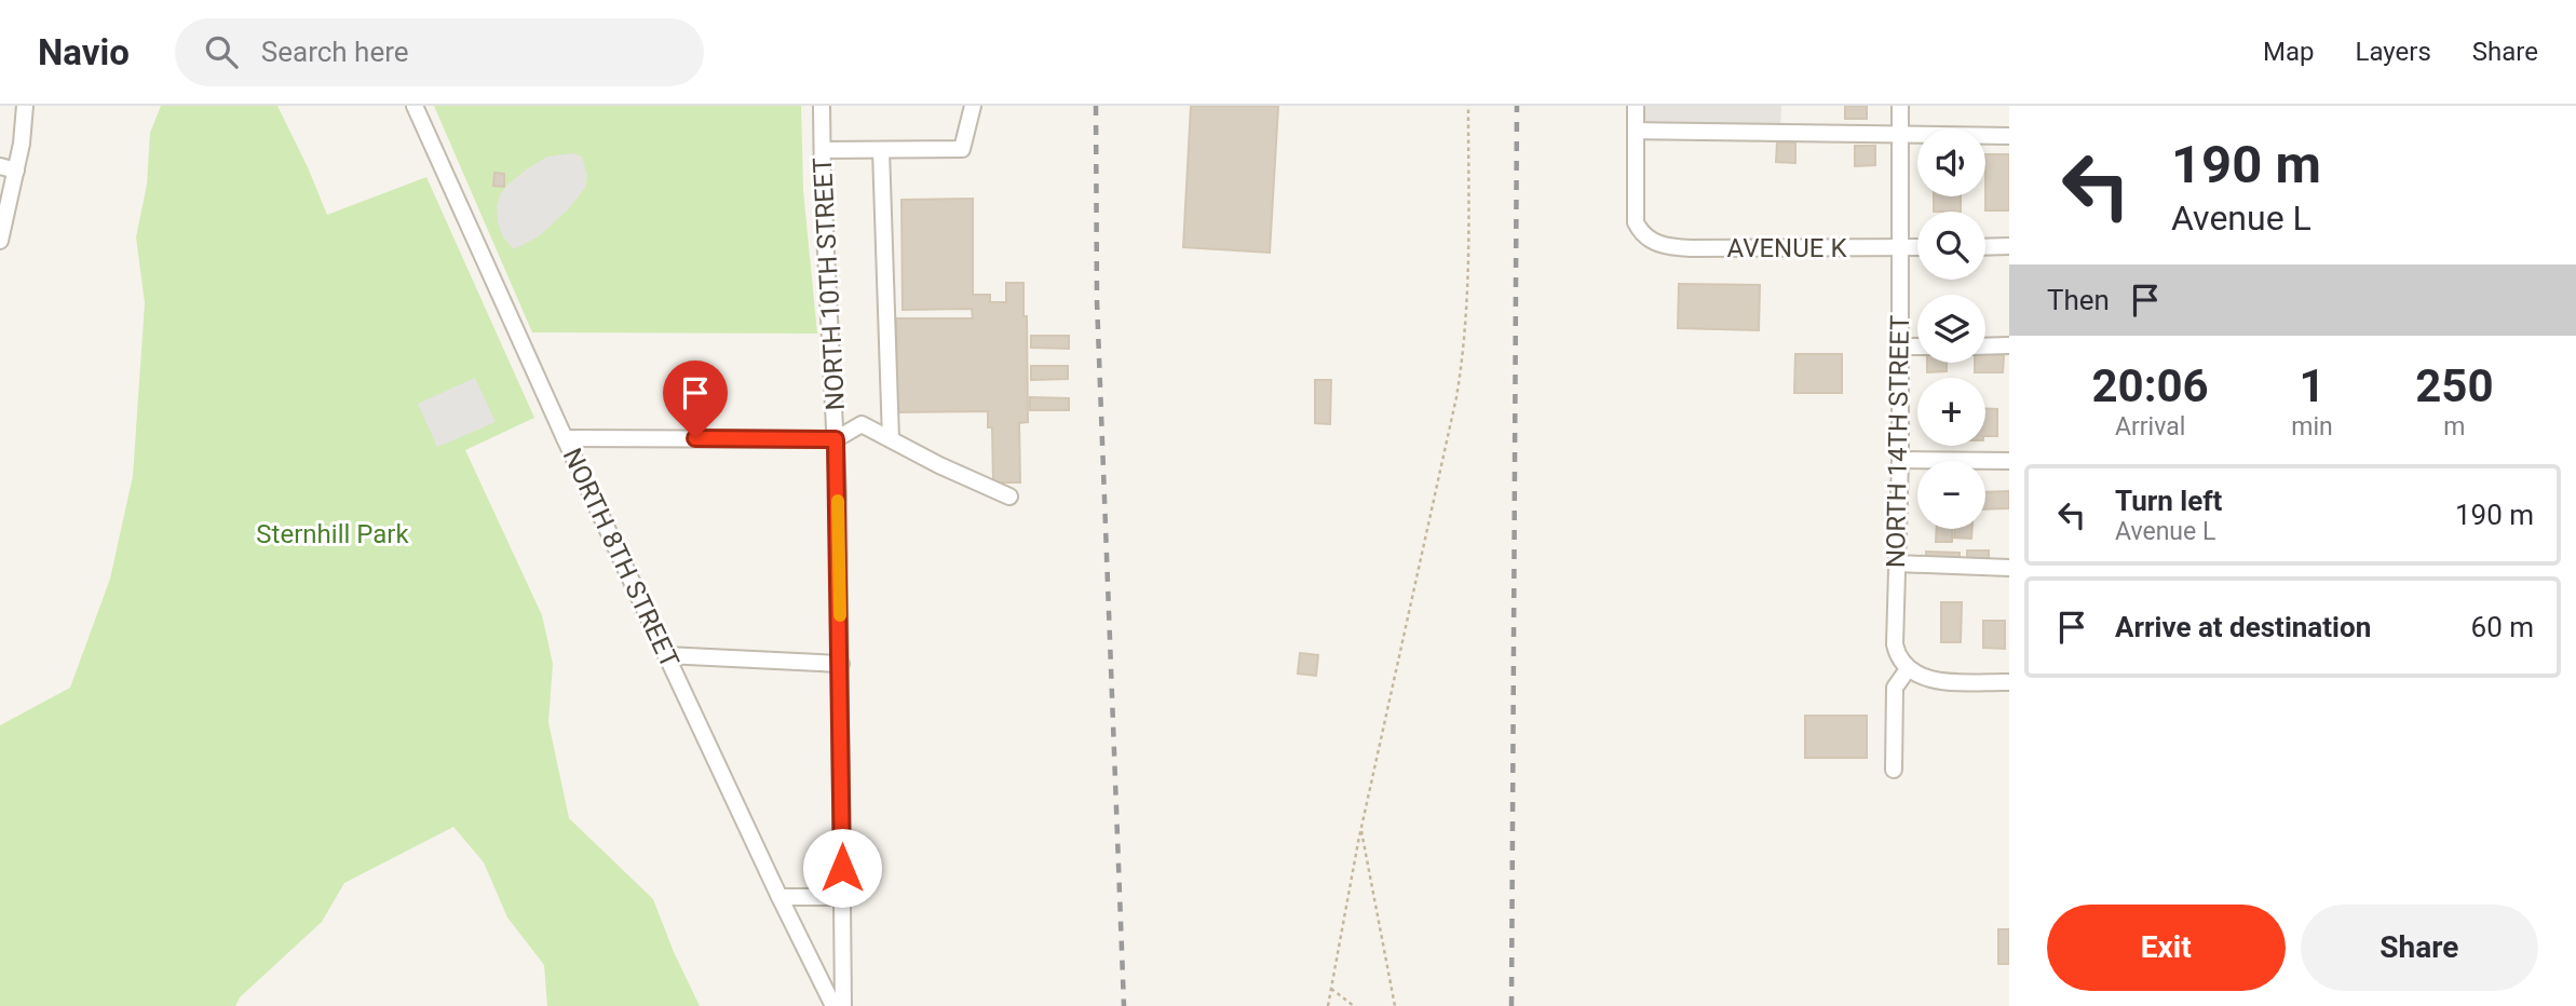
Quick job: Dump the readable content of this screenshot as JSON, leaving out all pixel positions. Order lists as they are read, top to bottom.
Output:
{
  "streets": {
    "street": [
      "AVENUE K",
      "NORTH 10TH STREET",
      "NORTH 14TH STREET",
      "NORTH 8TH STREET"
    ]
  },
  "crossings": [
    ["AVENUE K", "NORTH 14TH STREET"]
  ],
  "parks": ["Sternhill Park"],
  "page": {
    "header": "Navio",
    "search": "Search here",
    "nav": ["Map", "Layers", "Share"],
    "turn": ["190 m", "Avenue L"],
    "map_buttons": ["+", "−"],
    "then": "Then",
    "eta": [
      "20:06",
      "Arrival",
      "1",
      "min",
      "250",
      "m"
    ],
    "list": [
      {
        "name": "Turn left",
        "note": "Avenue L",
        "value": "190 m"
      },
      {
        "name": "Arrive at destination",
        "value": "60 m"
      }
    ],
    "buttons": ["Exit", "Share"]
  }
}
